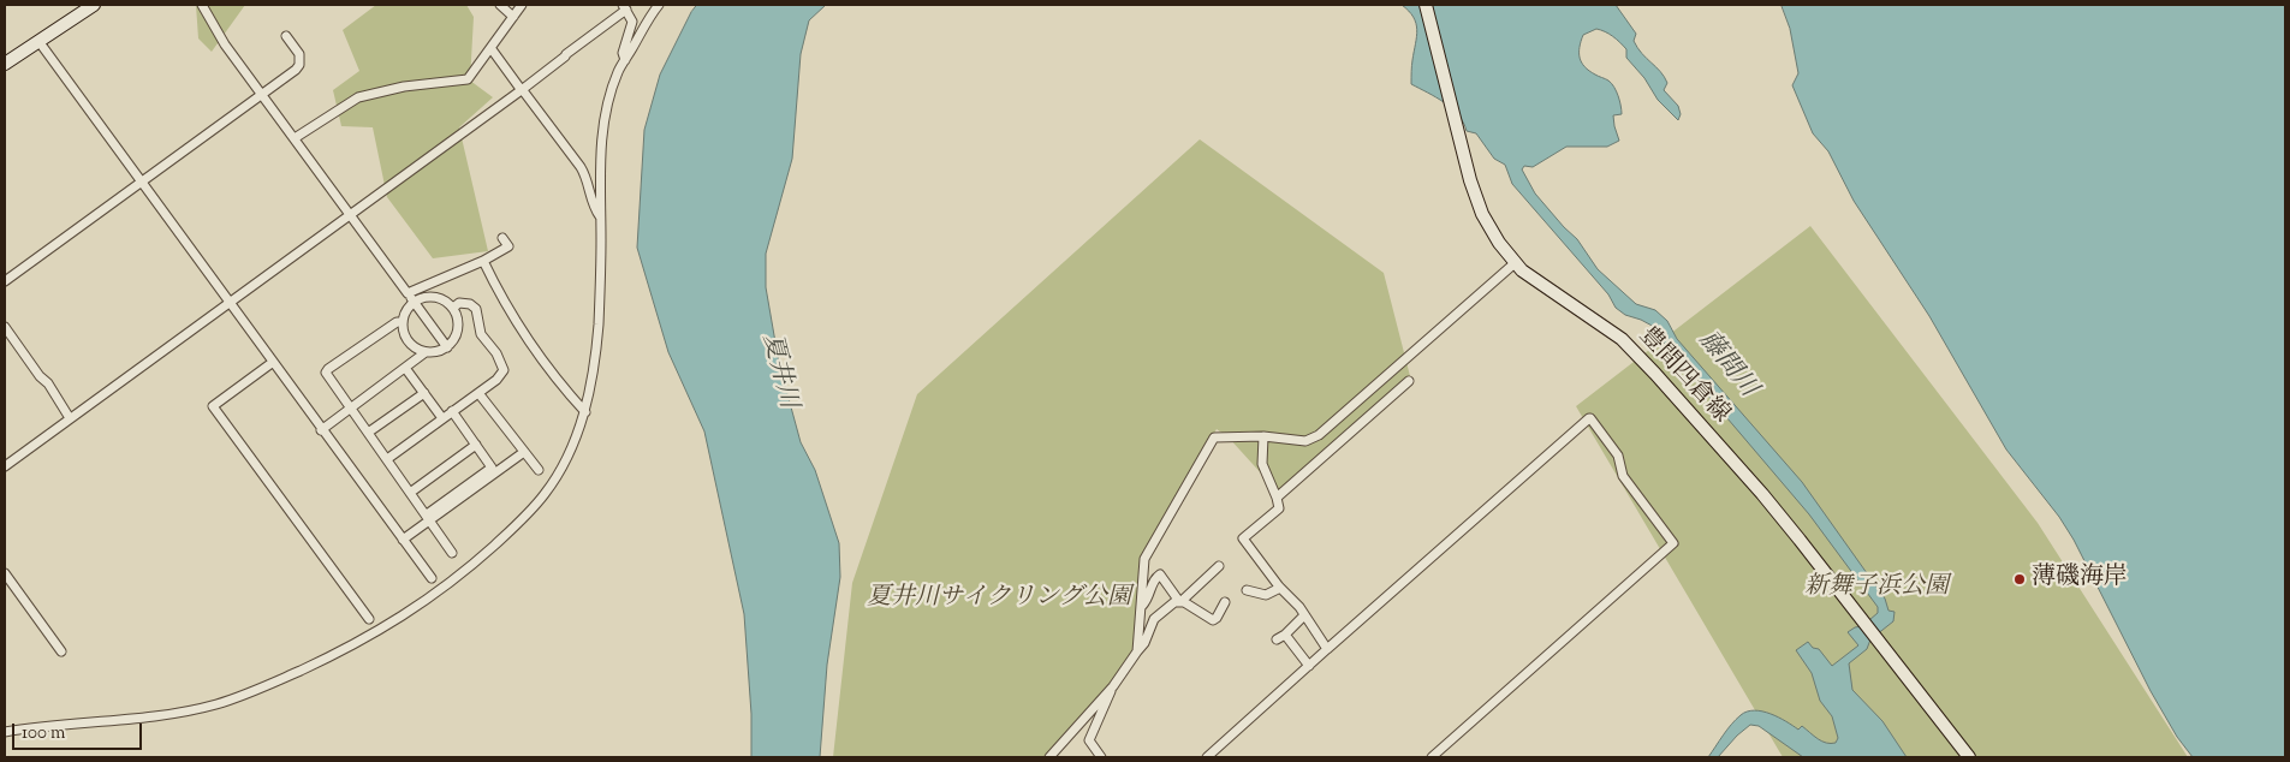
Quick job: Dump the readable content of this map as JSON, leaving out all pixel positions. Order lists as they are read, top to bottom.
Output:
{
  "streets": {
    "main road": ["豊間四倉線"]
  },
  "water": ["藤間川", "夏井川"],
  "parks": ["新舞子浜公園", "夏井川サイクリング公園"],
  "places": ["薄磯海岸"],
  "scale_bar": "100 m"
}
